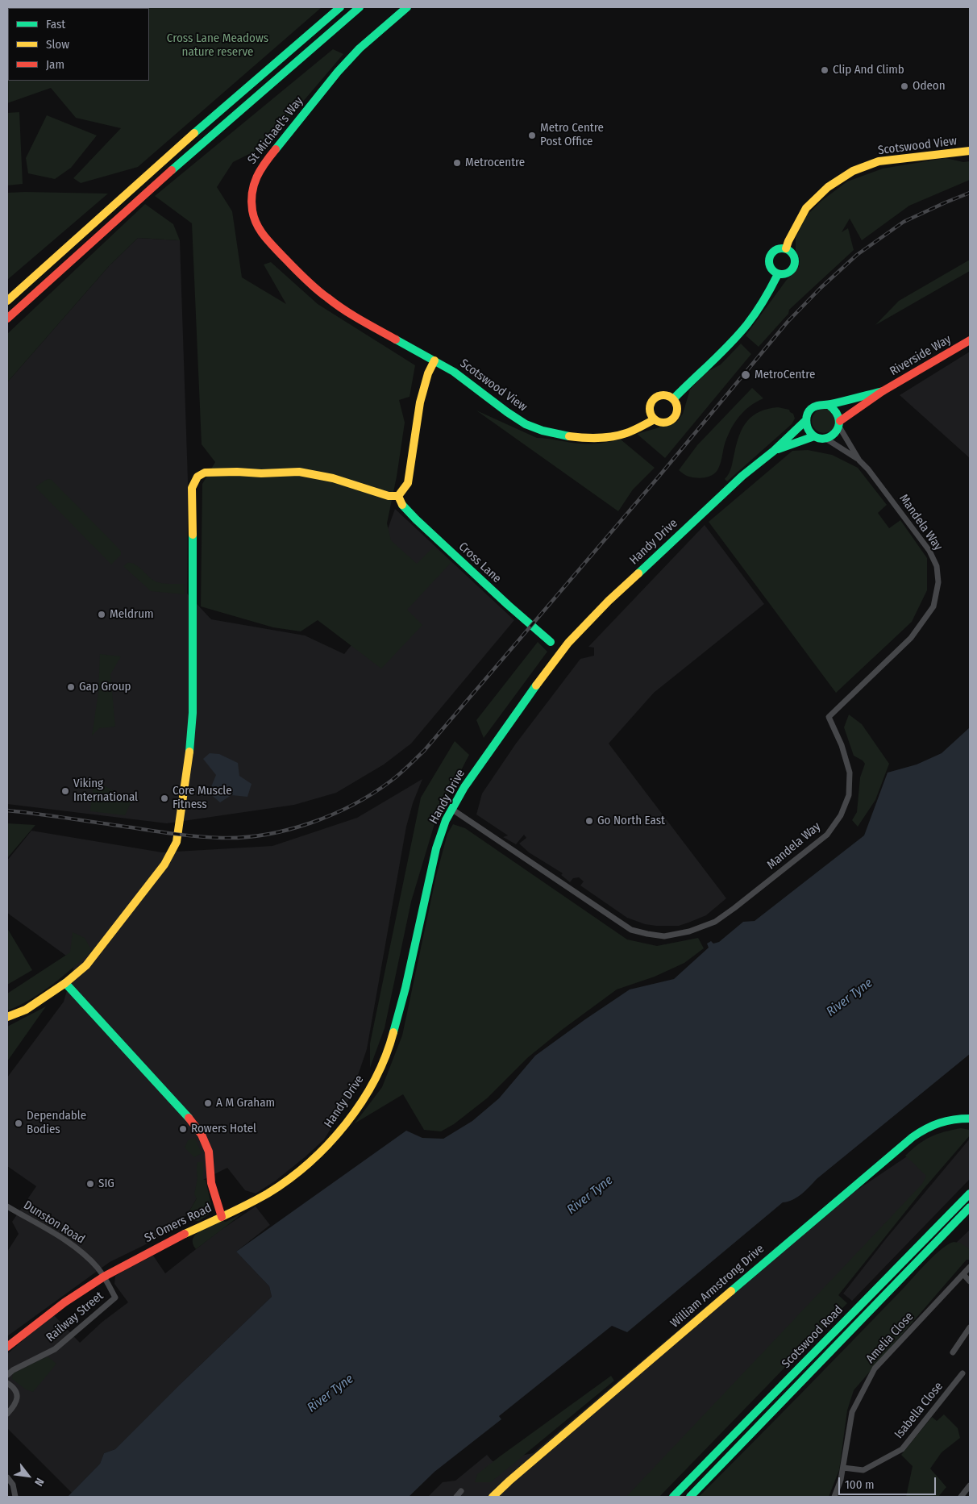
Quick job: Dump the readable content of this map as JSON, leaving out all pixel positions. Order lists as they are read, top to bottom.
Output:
{
  "streets": {
    "main road": [
      "St Michael's Way",
      "Scotswood View",
      "Riverside Way",
      "Handy Drive",
      "Cross Lane",
      "St Omers Road",
      "William Armstrong Drive",
      "Scotswood Road"
    ],
    "street": [
      "Mandela Way",
      "Dunston Road",
      "Railway Street",
      "Amelia Close",
      "Isabella Close"
    ]
  },
  "crossings": [
    ["St Michael's Way", "Scotswood View"],
    ["Mandela Way", "Handy Drive"],
    ["Handy Drive", "St Omers Road"],
    ["Dunston Road", "St Omers Road"],
    ["Dunston Road", "Railway Street"],
    ["St Omers Road", "Railway Street"],
    ["Amelia Close", "Isabella Close"]
  ],
  "water": ["River Tyne"],
  "parks": ["Cross Lane Meadows nature reserve"],
  "places": [
    "Clip And Climb",
    "Odeon",
    "Metro Centre Post Office",
    "Metrocentre",
    "MetroCentre",
    "Meldrum",
    "Gap Group",
    "Viking International",
    "Core Muscle Fitness",
    "Go North East",
    "A M Graham",
    "Dependable Bodies",
    "Rowers Hotel",
    "SIG"
  ],
  "legend": ["Fast", "Slow", "Jam"],
  "scale_bar": "100 m",
  "north": "bottom right"
}
